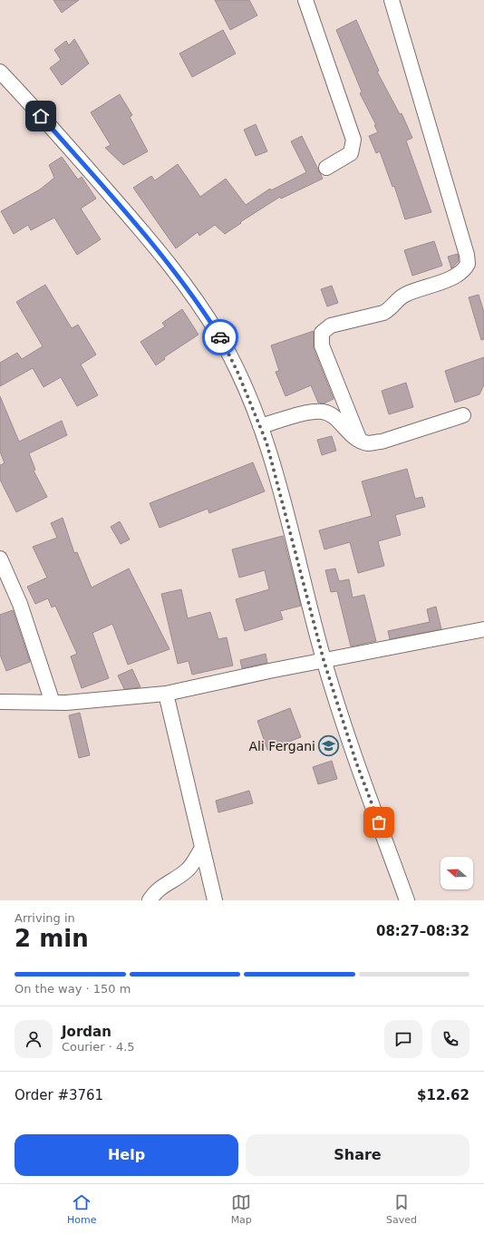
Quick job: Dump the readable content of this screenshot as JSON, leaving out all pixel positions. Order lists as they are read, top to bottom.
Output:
{
  "places": {
    "school or university": ["Ali Fergani"]
  },
  "north": "left",
  "page": {
    "heading": ["2 min", "Arriving in", "08:27–08:32"],
    "panel": [
      "Jordan",
      "Courier · 4.5",
      "Order #3761",
      "$12.62"
    ],
    "bar": "On the way · 150 m",
    "buttons": ["Help", "Share"],
    "tabs": ["Home", "Map", "Saved"]
  }
}
